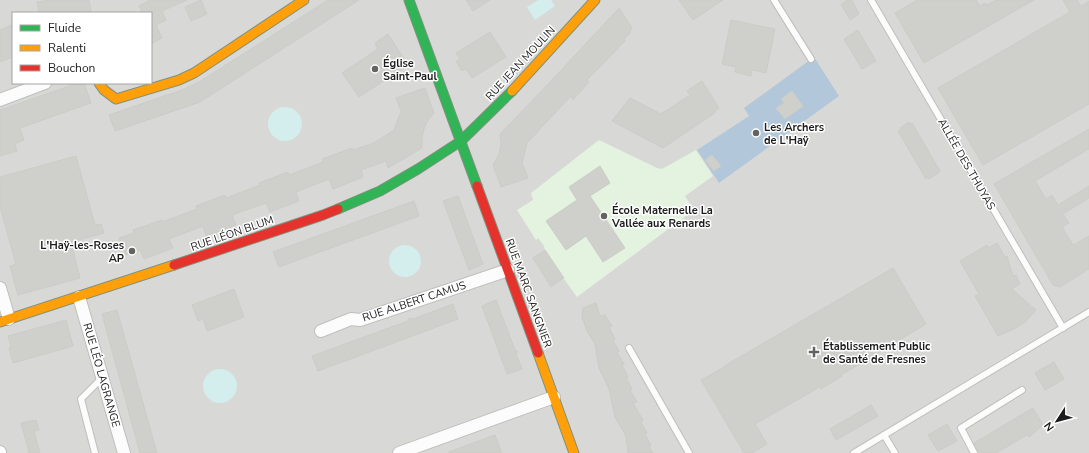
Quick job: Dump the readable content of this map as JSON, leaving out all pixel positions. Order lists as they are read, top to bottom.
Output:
{
  "streets": {
    "street": [
      "RUE JEAN MOULIN",
      "RUE LÉON BLUM",
      "RUE MARC SANGNIER",
      "RUE ALBERT CAMUS",
      "RUE LÉO LAGRANGE"
    ],
    "lane": ["ALLÉE DES THUYAS"]
  },
  "crossings": [
    ["RUE JEAN MOULIN", "RUE LÉON BLUM"],
    ["RUE JEAN MOULIN", "RUE MARC SANGNIER"],
    ["RUE LÉON BLUM", "RUE MARC SANGNIER"],
    ["RUE LÉON BLUM", "RUE LÉO LAGRANGE"],
    ["RUE MARC SANGNIER", "RUE ALBERT CAMUS"]
  ],
  "places": {
    "other": [
      "Église Saint-Paul",
      "Les Archers de L'Haÿ",
      "École Maternelle La Vallée aux Renards",
      "L'Haÿ-les-Roses AP"
    ],
    "health": ["Établissement Public de Santé de Fresnes"]
  },
  "legend": ["Fluide", "Ralenti", "Bouchon"],
  "north": "bottom left"
}
